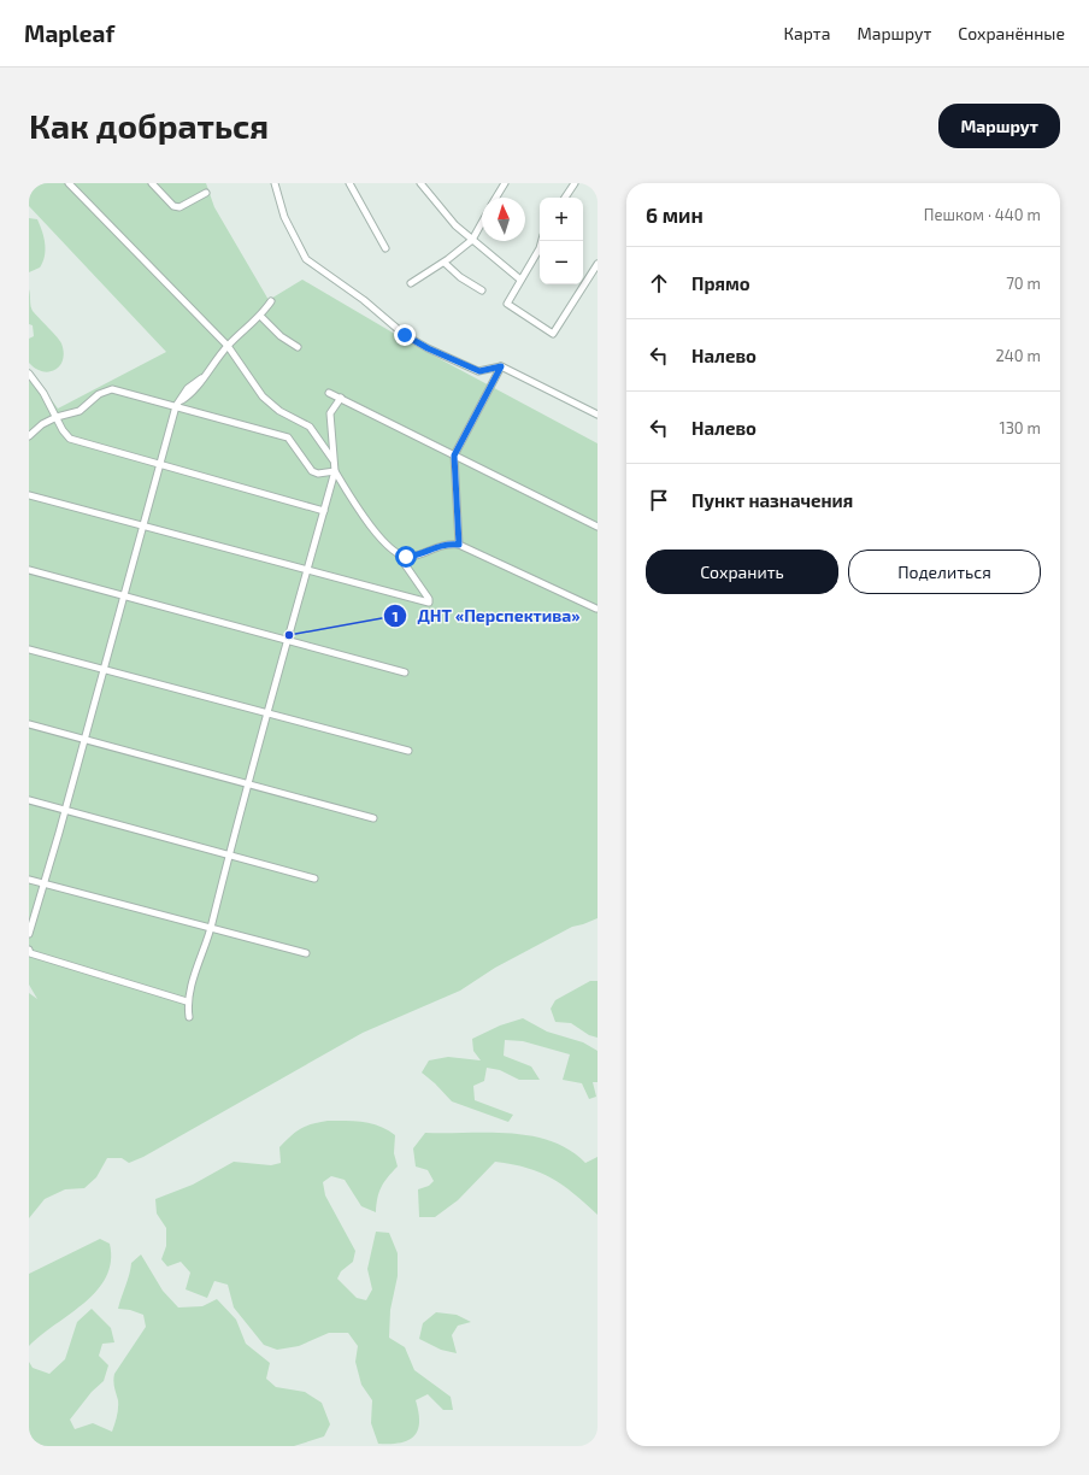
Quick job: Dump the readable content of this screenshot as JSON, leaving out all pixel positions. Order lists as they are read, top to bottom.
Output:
{
  "places": ["ДНТ «Перспектива»"],
  "north": "top",
  "page": {
    "header": "Mapleaf",
    "nav": ["Карта", "Маршрут", "Сохранённые"],
    "buttons": [
      "Маршрут",
      ["Сохранить", "Поделиться"]
    ],
    "title": "Как добраться",
    "heading": ["6 мин", "Пешком · 440 m"],
    "map_buttons": ["+", "−"],
    "list": [
      ["Прямо", "70 m"],
      ["Налево", "240 m"],
      ["Налево", "130 m"],
      "Пункт назначения"
    ]
  }
}
